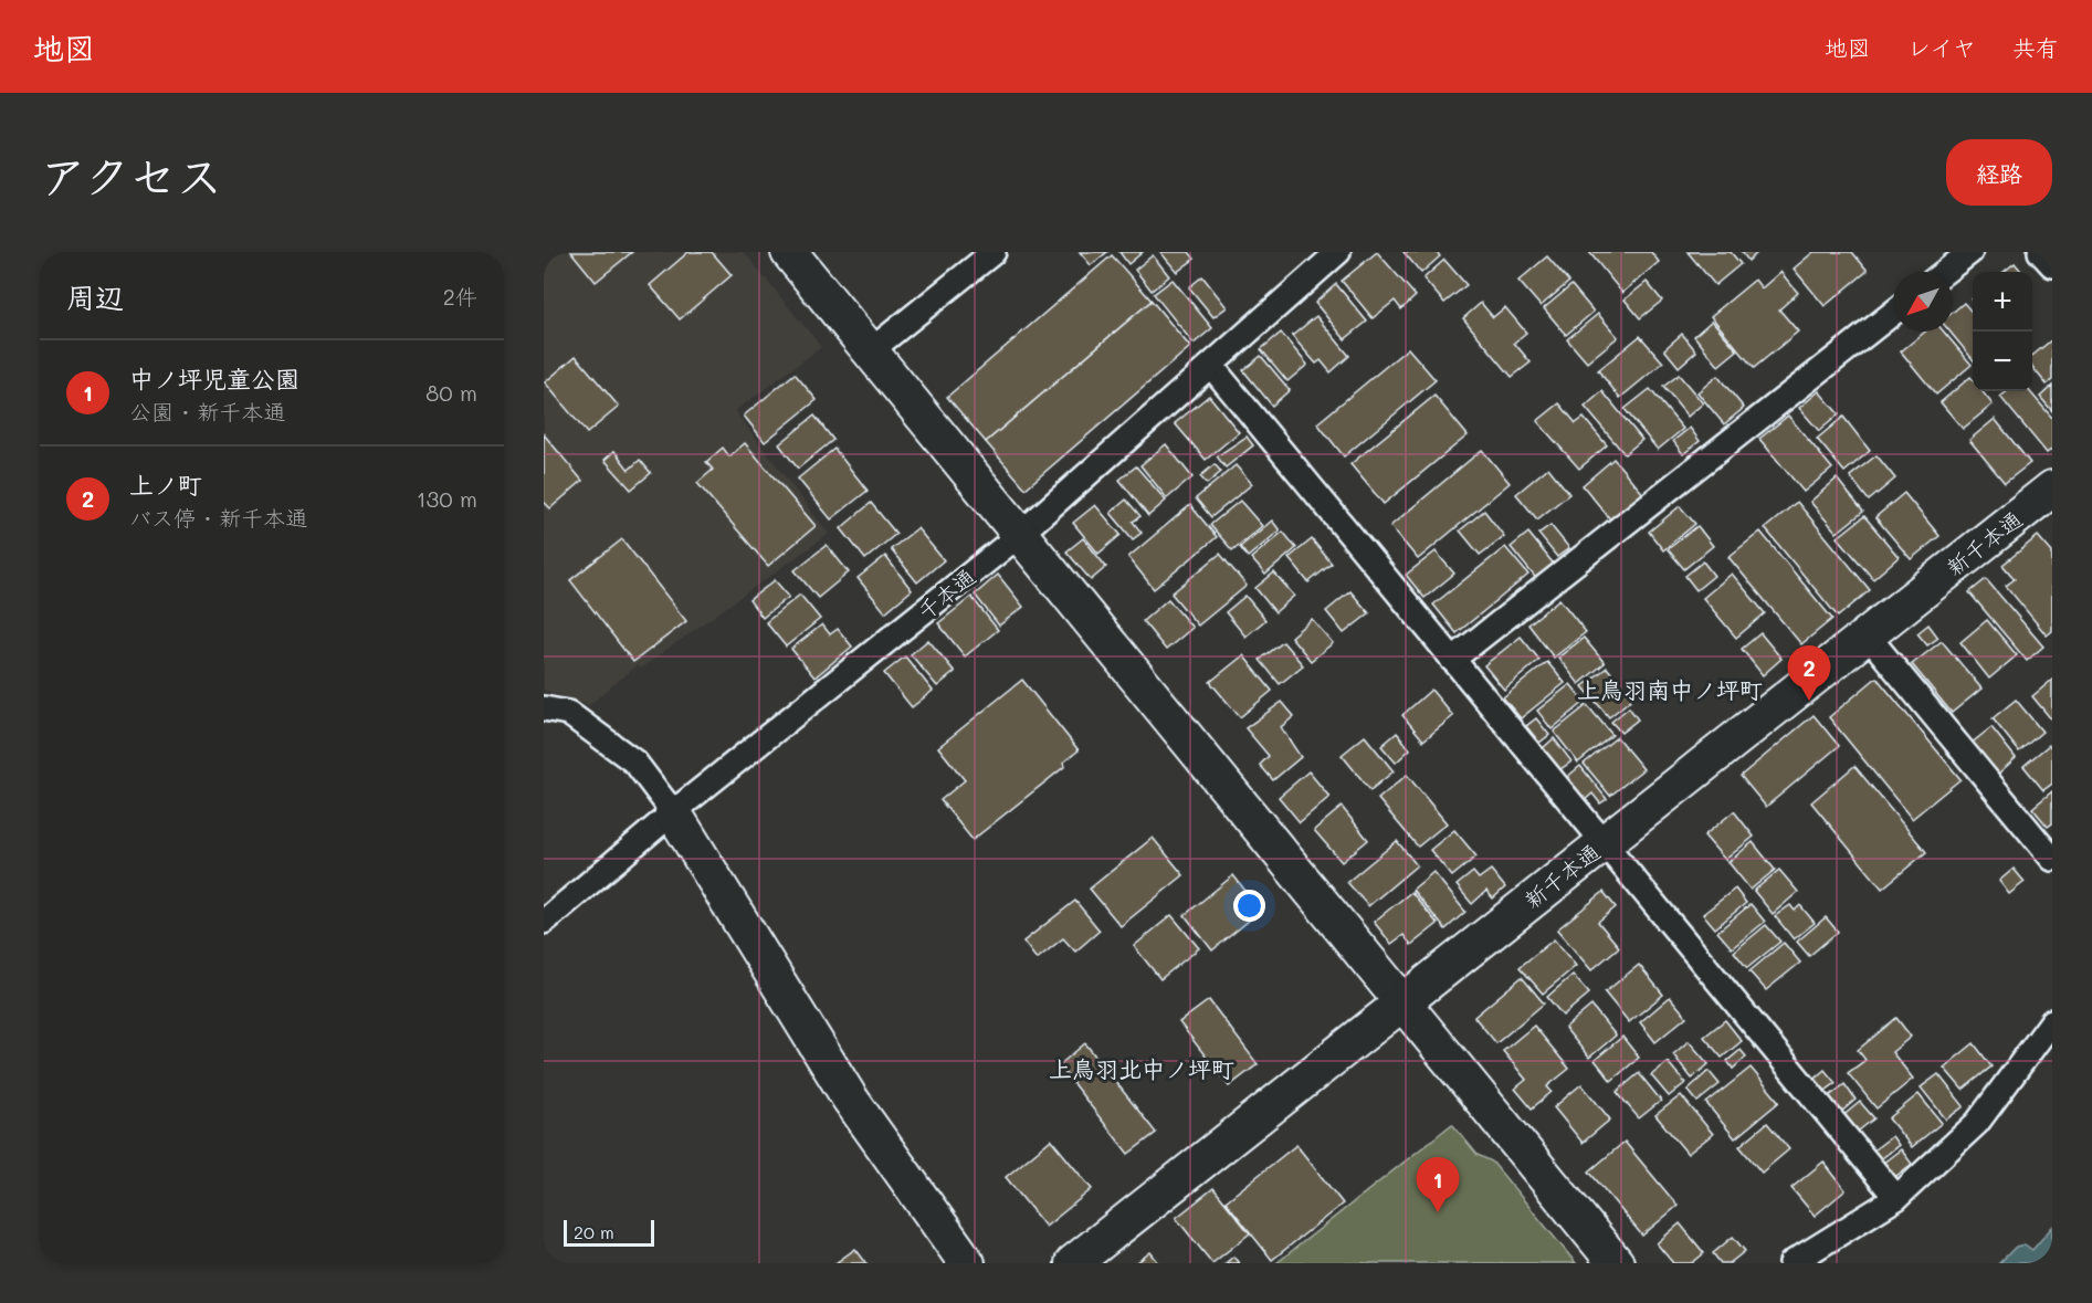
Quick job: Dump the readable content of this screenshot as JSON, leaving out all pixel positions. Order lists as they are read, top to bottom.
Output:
{
  "streets": {
    "street": ["新千本通", "千本通"]
  },
  "districts": ["上鳥羽南中ノ坪町", "上鳥羽北中ノ坪町"],
  "scale_bar": "20 m",
  "north": "bottom left",
  "page": {
    "header": "地図",
    "nav": ["地図", "レイヤ", "共有"],
    "title": "アクセス",
    "buttons": "経路",
    "heading": ["周辺", "2件"],
    "map_buttons": ["+", "−"],
    "list": [
      {
        "mark": "1",
        "name": "中ノ坪児童公園",
        "note": "公園 · 新千本通",
        "value": "80 m"
      },
      {
        "mark": "2",
        "name": "上ノ町",
        "note": "バス停 · 新千本通",
        "value": "130 m"
      }
    ],
    "pins": ["2", "1"],
    "scale": "20 m"
  }
}
